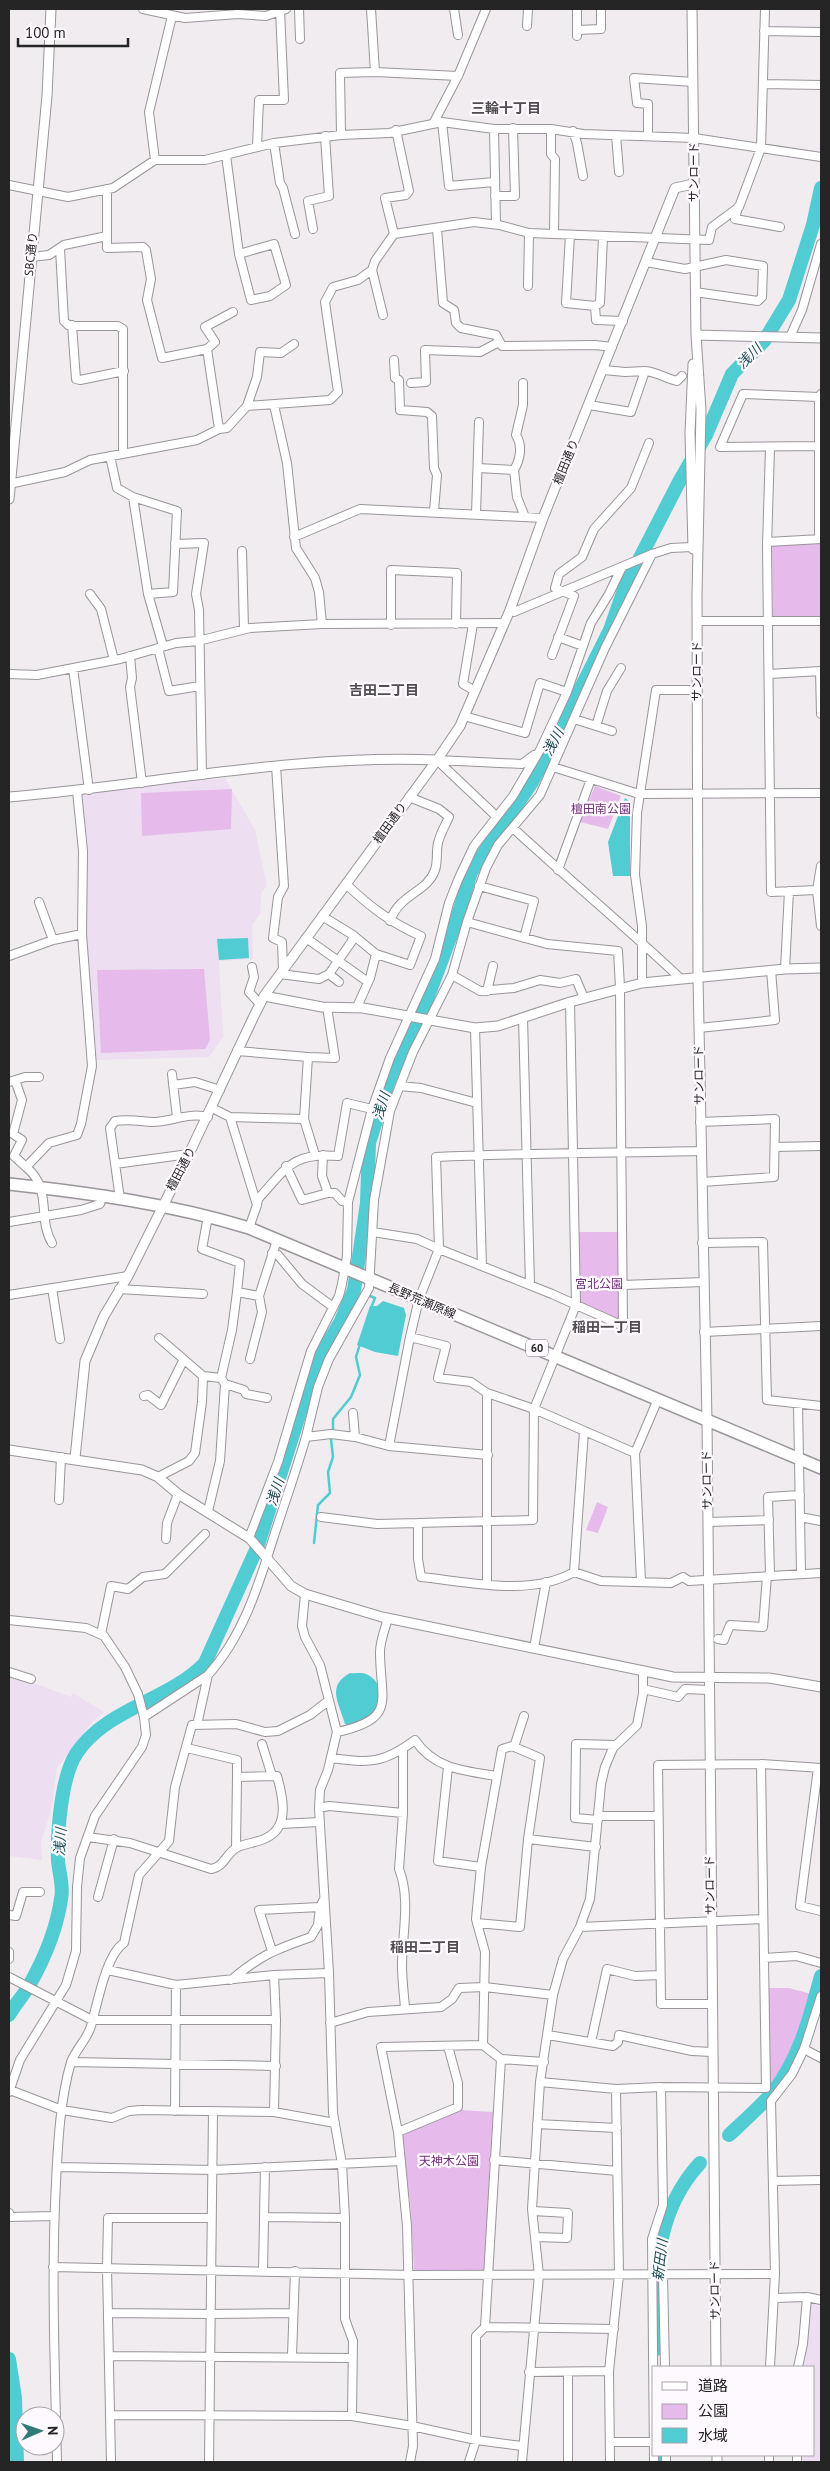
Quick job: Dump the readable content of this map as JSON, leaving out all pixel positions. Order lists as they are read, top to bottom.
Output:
{
  "streets": {
    "main road": ["長野荒瀬原線", "60"],
    "street": ["サンロード", "SBC通り", "檀田通り"]
  },
  "crossings": [
    ["サンロード", "檀田通り"],
    ["サンロード", "長野荒瀬原線"],
    ["檀田通り", "長野荒瀬原線"]
  ],
  "districts": [
    "三輪十丁目",
    "吉田二丁目",
    "稲田一丁目",
    "稲田二丁目"
  ],
  "water": ["浅川", "新田川"],
  "parks": ["檀田南公園", "宮北公園", "天神木公園"],
  "legend": ["道路", "公園", "水域"],
  "scale_bar": "100 m",
  "north": "right"
}
